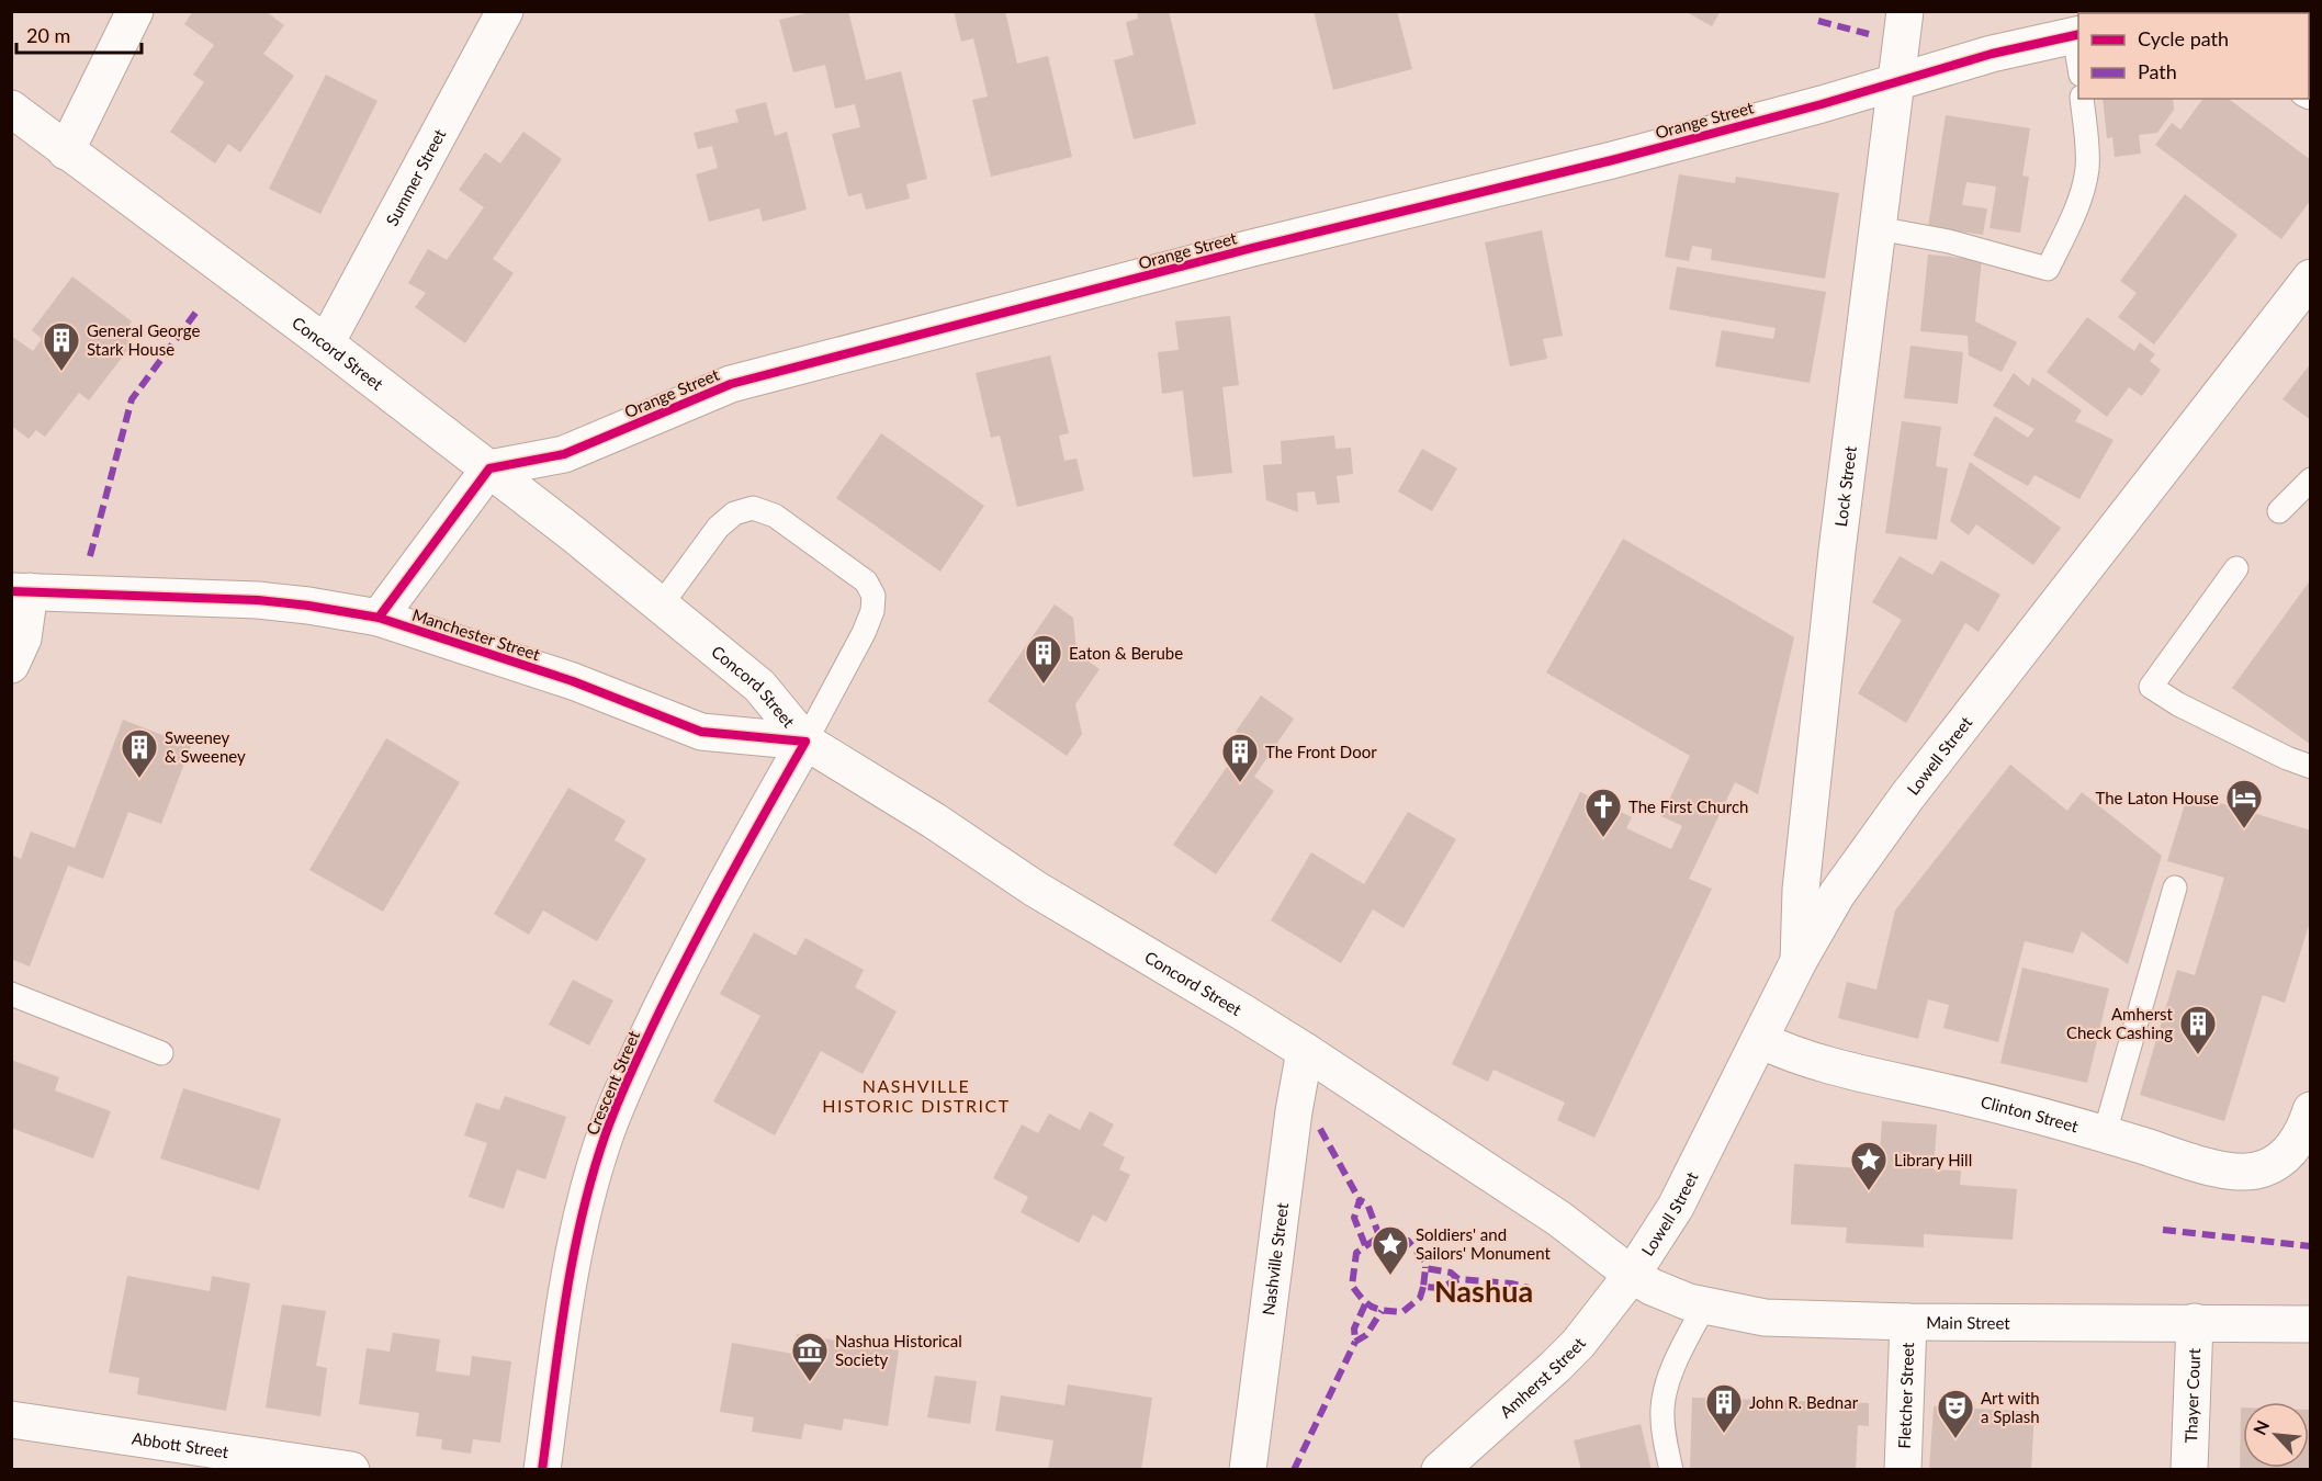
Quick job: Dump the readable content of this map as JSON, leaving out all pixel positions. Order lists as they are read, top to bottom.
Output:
{
  "streets": {
    "street": [
      "Orange Street",
      "Summer Street",
      "Concord Street",
      "Lock Street",
      "Manchester Street",
      "Lowell Street",
      "Crescent Street",
      "Clinton Street",
      "Nashville Street",
      "Main Street",
      "Amherst Street",
      "Fletcher Street",
      "Thayer Court",
      "Abbott Street"
    ]
  },
  "crossings": [
    ["Orange Street", "Concord Street"],
    ["Orange Street", "Lock Street"],
    ["Summer Street", "Concord Street"],
    ["Concord Street", "Manchester Street"],
    ["Concord Street", "Lowell Street"],
    ["Concord Street", "Crescent Street"],
    ["Concord Street", "Nashville Street"],
    ["Concord Street", "Main Street"],
    ["Concord Street", "Amherst Street"],
    ["Lock Street", "Lowell Street"],
    ["Manchester Street", "Crescent Street"],
    ["Lowell Street", "Clinton Street"],
    ["Lowell Street", "Main Street"],
    ["Lowell Street", "Amherst Street"],
    ["Main Street", "Amherst Street"],
    ["Main Street", "Fletcher Street"],
    ["Main Street", "Thayer Court"]
  ],
  "districts": ["NASHVILLE HISTORIC DISTRICT", "Nashua"],
  "places": {
    "building": [
      "General George Stark House",
      "Eaton & Berube",
      "Sweeney & Sweeney",
      "The Front Door",
      "Amherst Check Cashing",
      "John R. Bednar"
    ],
    "hotel": ["The Laton House"],
    "church": ["The First Church"],
    "place": ["Library Hill", "Soldiers' and Sailors' Monument"],
    "museum": ["Nashua Historical Society"],
    "theatre": ["Art with a Splash"]
  },
  "legend": ["Cycle path", "Path"],
  "scale_bar": "20 m",
  "north": "top left"
}
